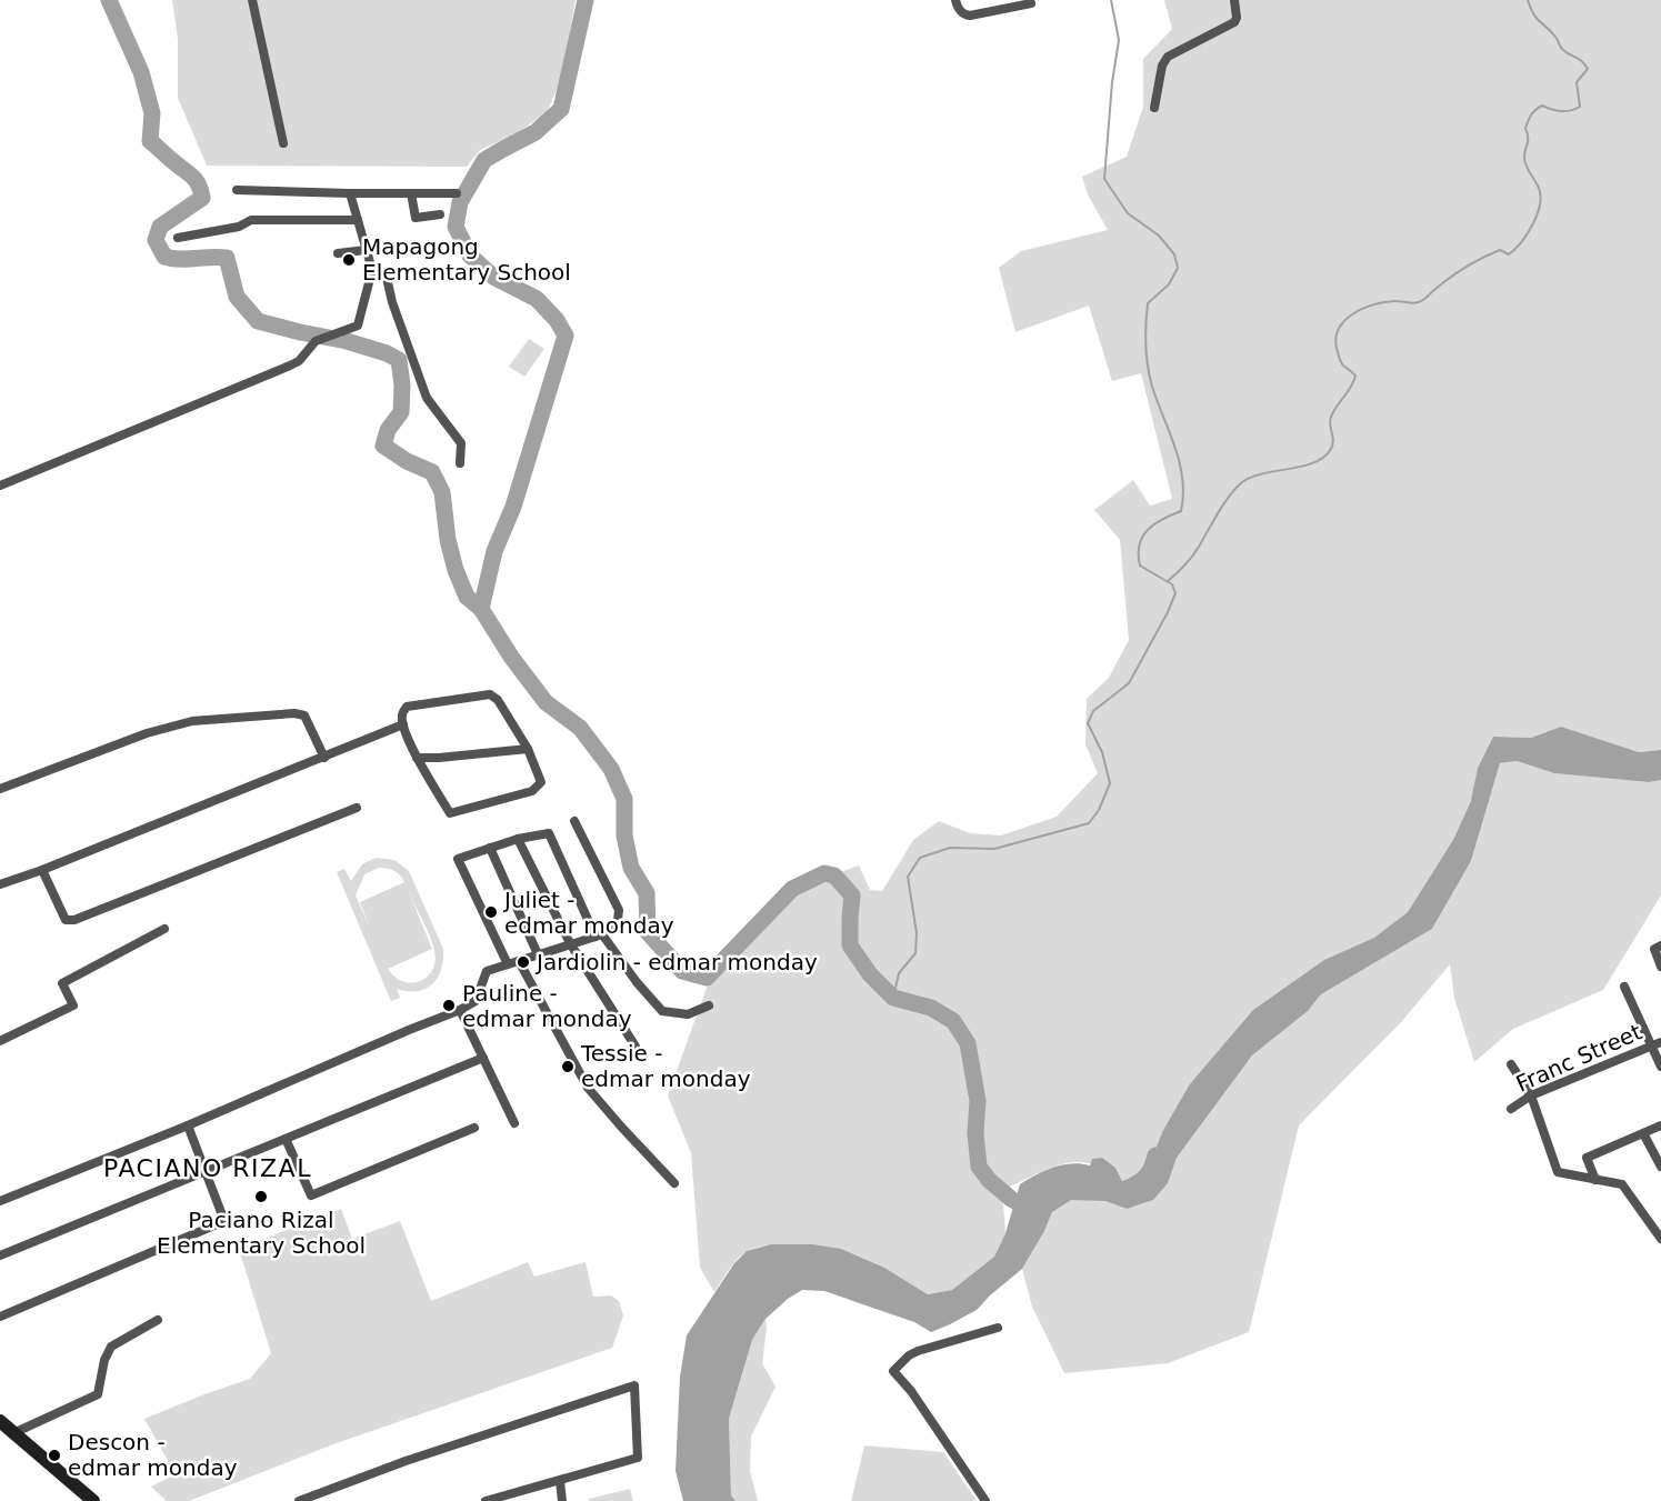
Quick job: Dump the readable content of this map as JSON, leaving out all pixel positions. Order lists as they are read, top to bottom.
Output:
{
  "streets": {
    "street": ["Franc Street"]
  },
  "districts": ["PACIANO RIZAL"],
  "places": [
    "Mapagong Elementary School",
    "Juliet - edmar monday",
    "Jardiolin - edmar monday",
    "Pauline - edmar monday",
    "Tessie - edmar monday",
    "Paciano Rizal Elementary School",
    "Descon - edmar monday"
  ]
}
